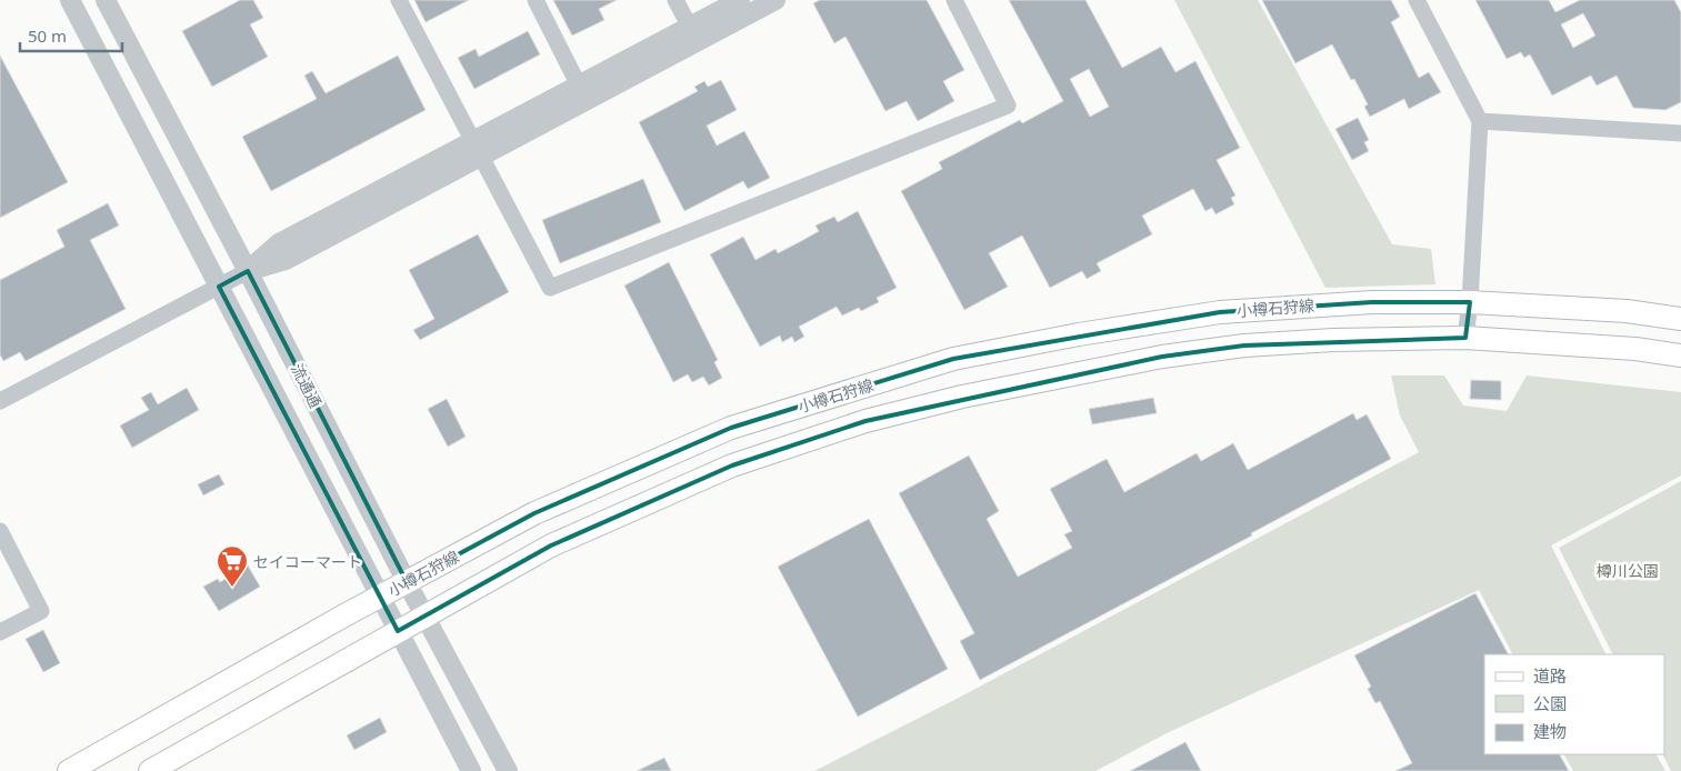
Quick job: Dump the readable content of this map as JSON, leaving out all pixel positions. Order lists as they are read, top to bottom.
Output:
{
  "streets": {
    "main road": ["小樽石狩線"],
    "street": ["流通通"]
  },
  "crossings": [
    ["小樽石狩線", "流通通"]
  ],
  "parks": ["樽川公園"],
  "places": {
    "supermarket": ["セイコーマート"]
  },
  "legend": ["道路", "公園", "建物"],
  "scale_bar": "50 m"
}
